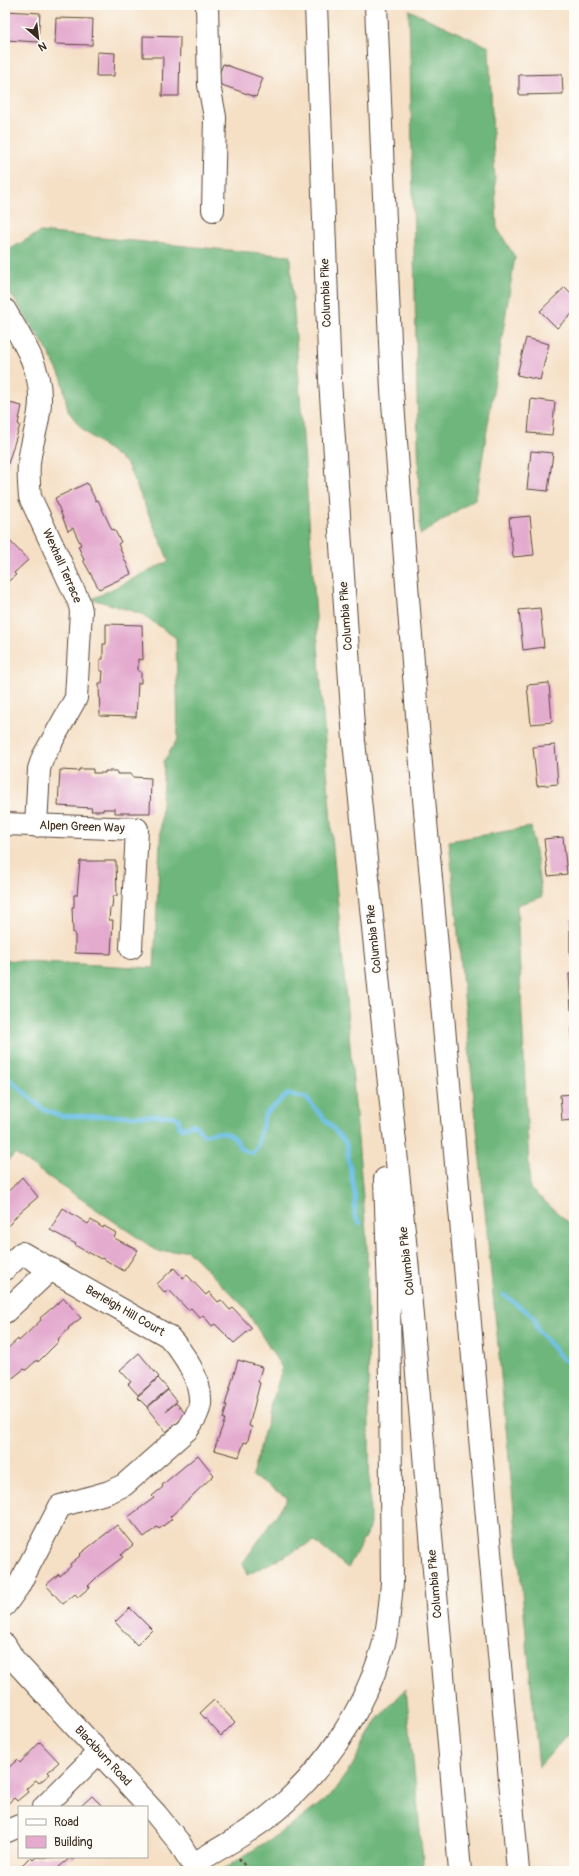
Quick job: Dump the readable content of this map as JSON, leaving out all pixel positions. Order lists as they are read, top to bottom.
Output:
{
  "streets": {
    "main road": [
      "Columbia Pike",
      "Wexhall Terrace",
      "Alpen Green Way",
      "Berleigh Hill Court",
      "Blackburn Road"
    ]
  },
  "crossings": [
    ["Wexhall Terrace", "Alpen Green Way"]
  ],
  "legend": ["Road", "Building"],
  "north": "bottom right"
}
